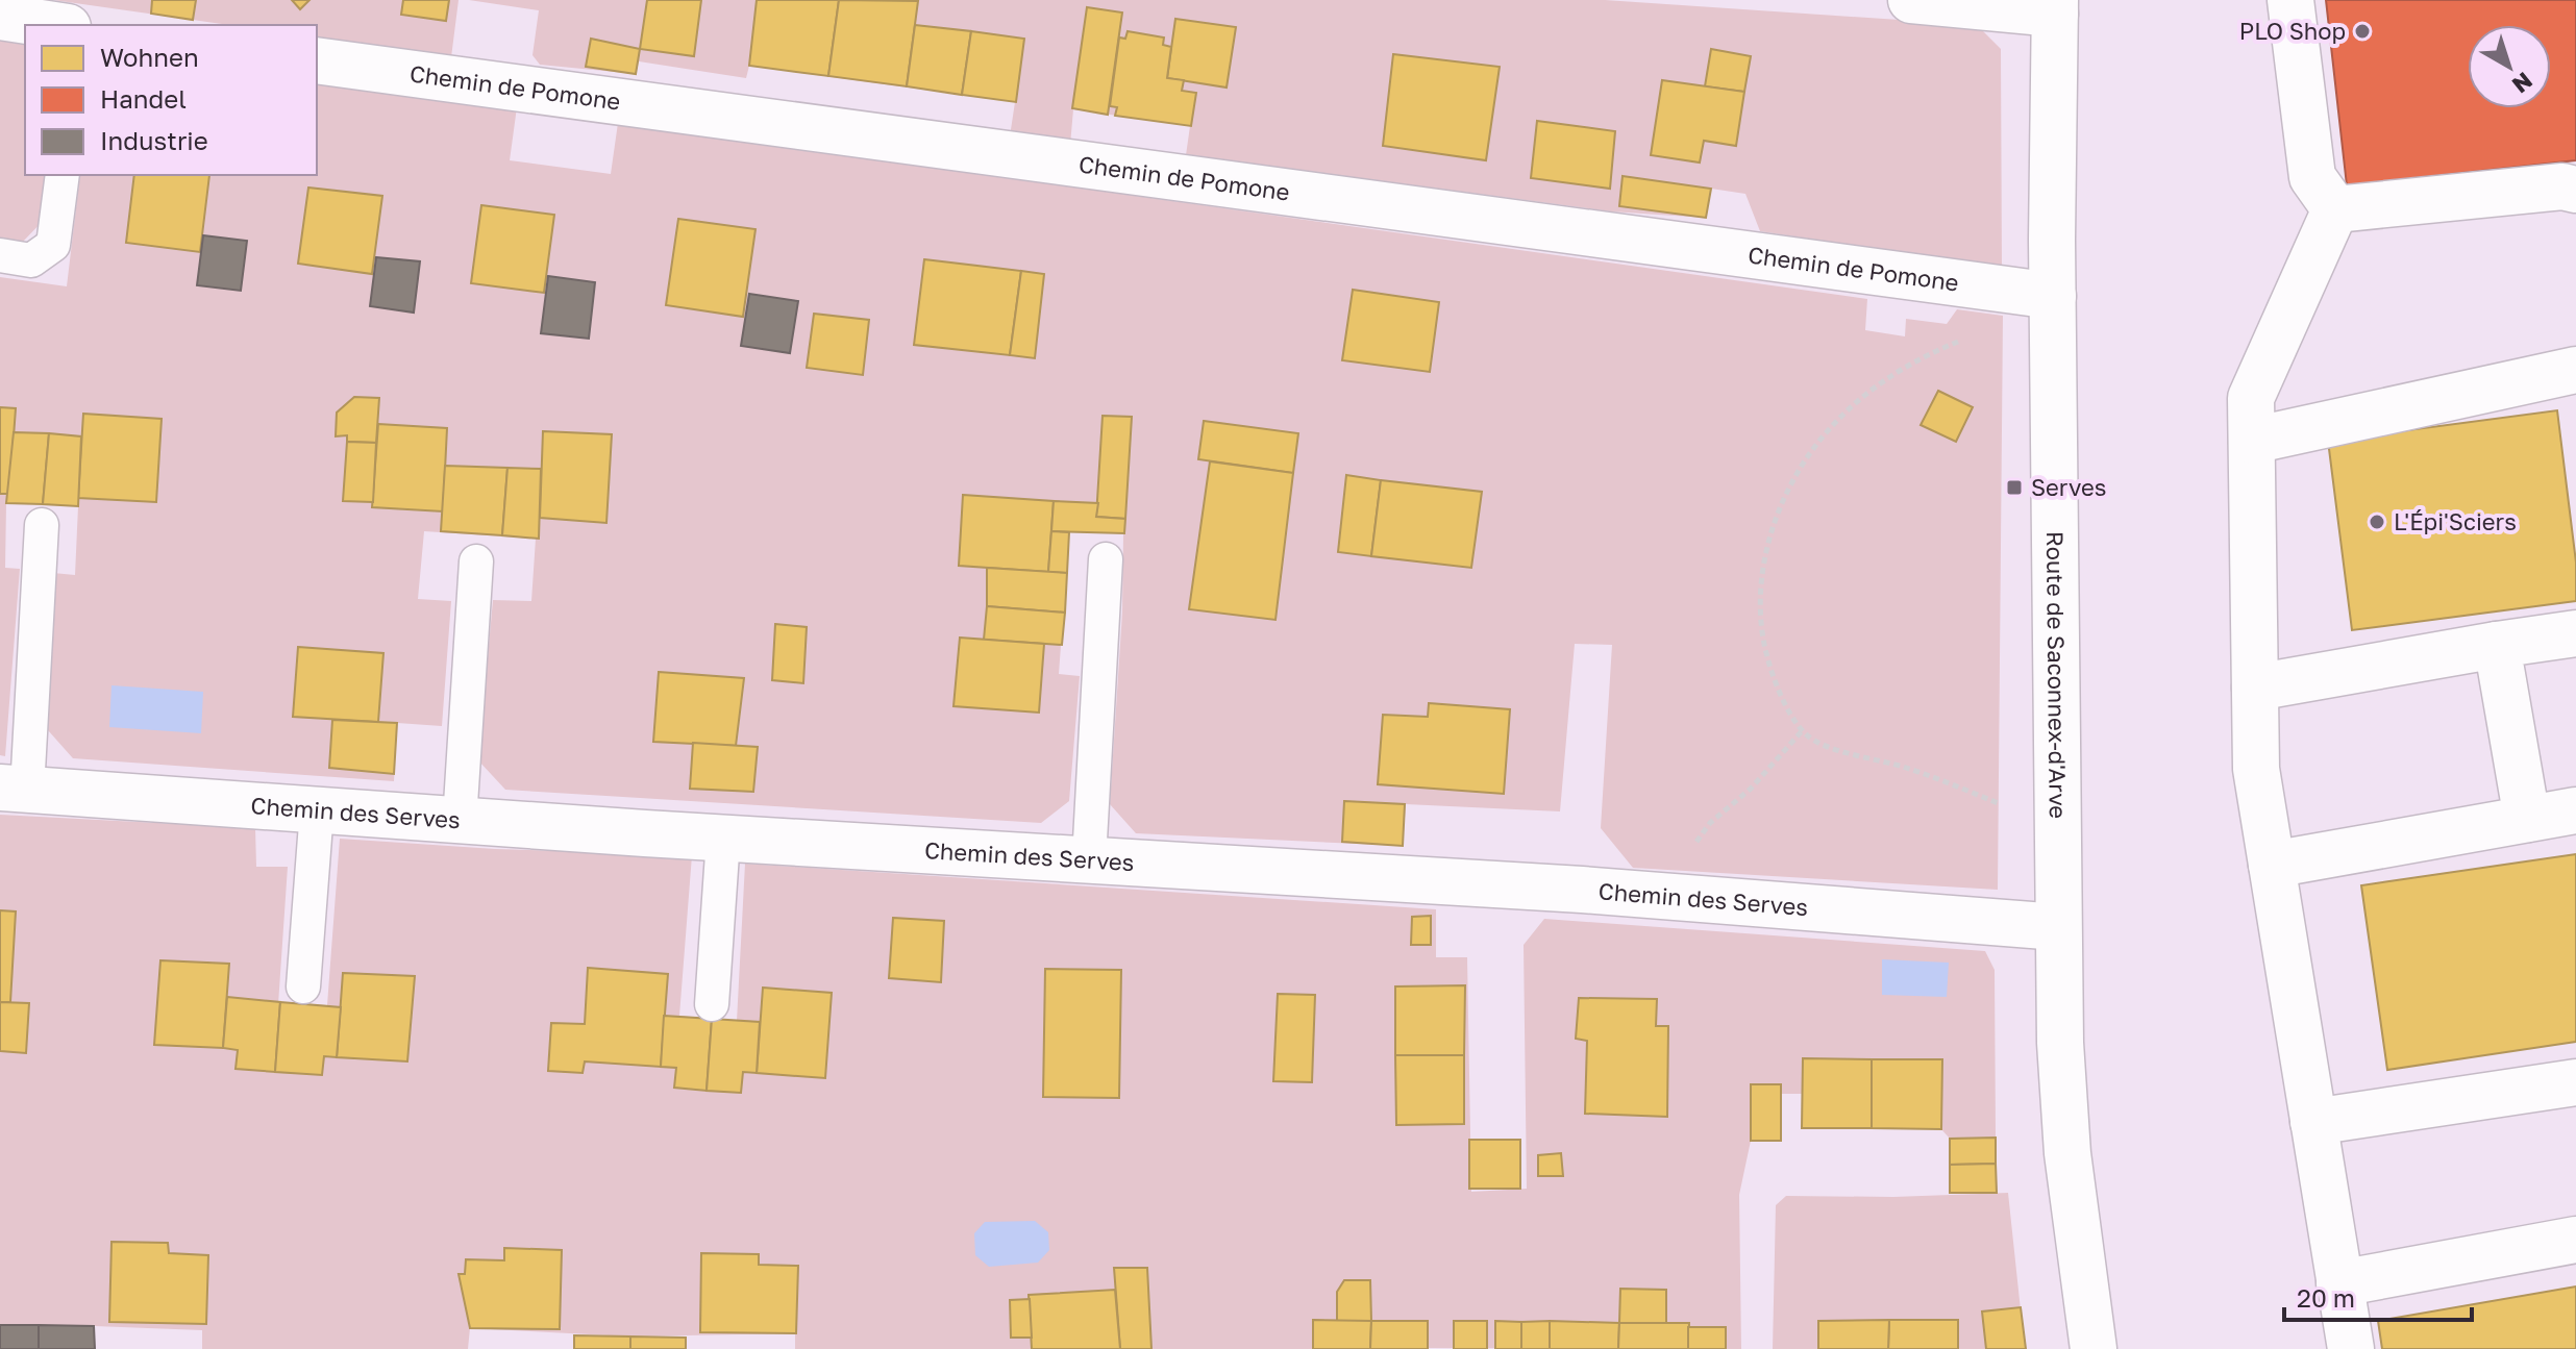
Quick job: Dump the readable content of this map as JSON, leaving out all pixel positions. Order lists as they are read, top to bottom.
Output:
{
  "streets": {
    "street": ["Chemin de Pomone", "Route de Saconnex-d'Arve", "Chemin des Serves"]
  },
  "crossings": [
    ["Chemin de Pomone", "Route de Saconnex-d'Arve"],
    ["Route de Saconnex-d'Arve", "Chemin des Serves"]
  ],
  "places": {
    "other": ["PLO Shop", "L'Épi'Sciers"],
    "transit": ["Serves"]
  },
  "legend": ["Wohnen", "Handel", "Industrie"],
  "scale_bar": "20 m",
  "north": "bottom right"
}
